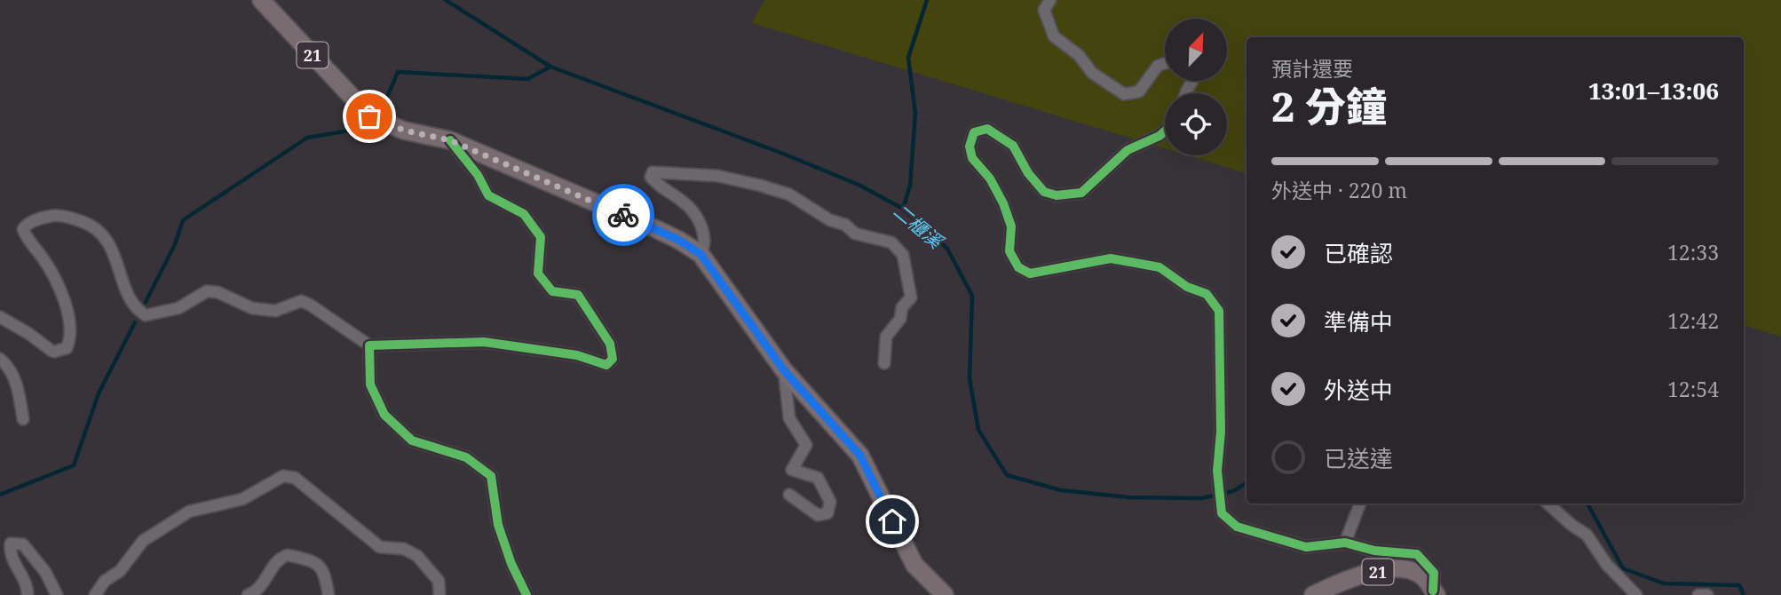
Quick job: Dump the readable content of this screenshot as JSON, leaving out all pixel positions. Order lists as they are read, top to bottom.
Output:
{
  "streets": {
    "main road": ["21"]
  },
  "water": ["二櫃溪"],
  "north": "top right",
  "page": {
    "heading": ["2 分鐘", "預計還要", "13:01–13:06"],
    "bar": "外送中 · 220 m",
    "list": [
      ["已確認", "12:33"],
      ["準備中", "12:42"],
      ["外送中", "12:54"],
      "已送達"
    ]
  }
}
